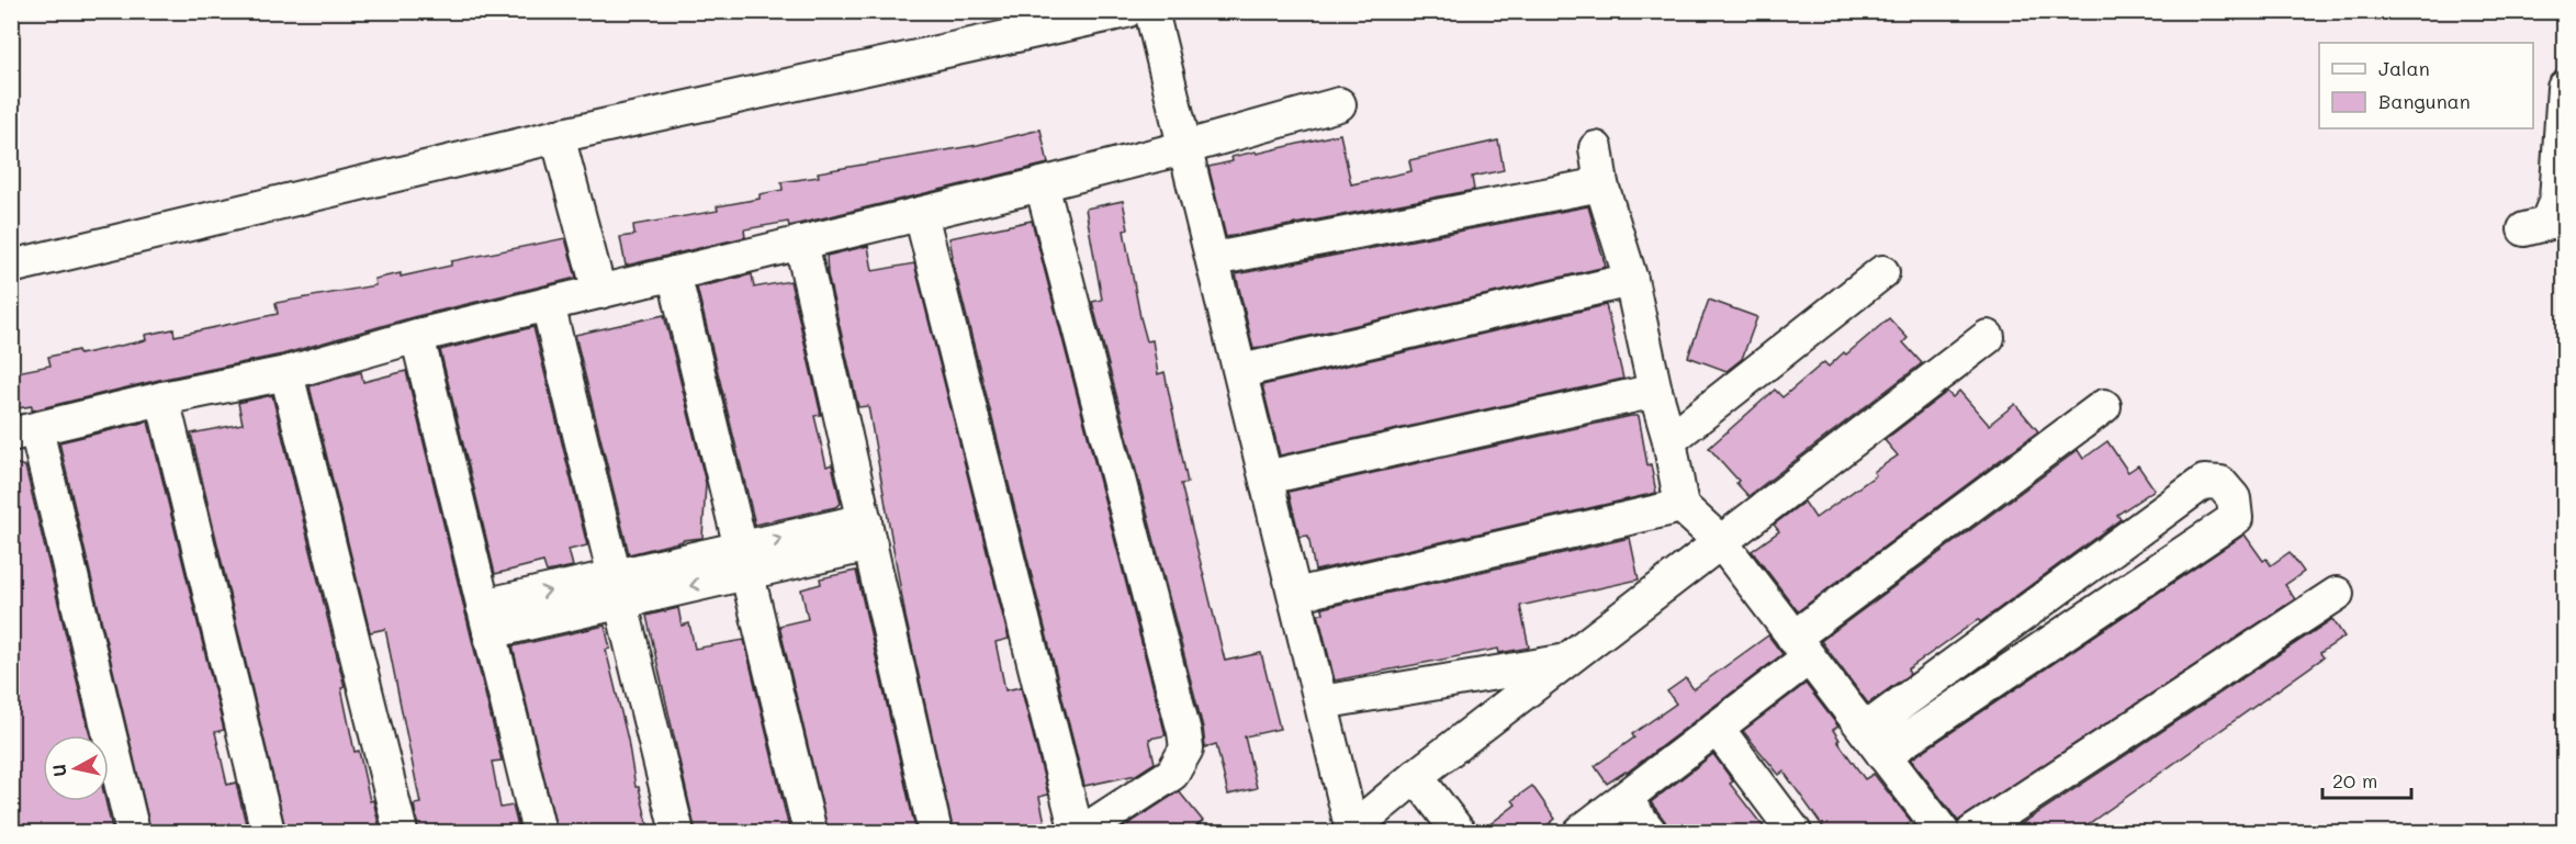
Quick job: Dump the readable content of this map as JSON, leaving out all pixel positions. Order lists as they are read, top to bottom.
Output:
{
  "legend": ["Jalan", "Bangunan"],
  "scale_bar": "20 m",
  "north": "left"
}
